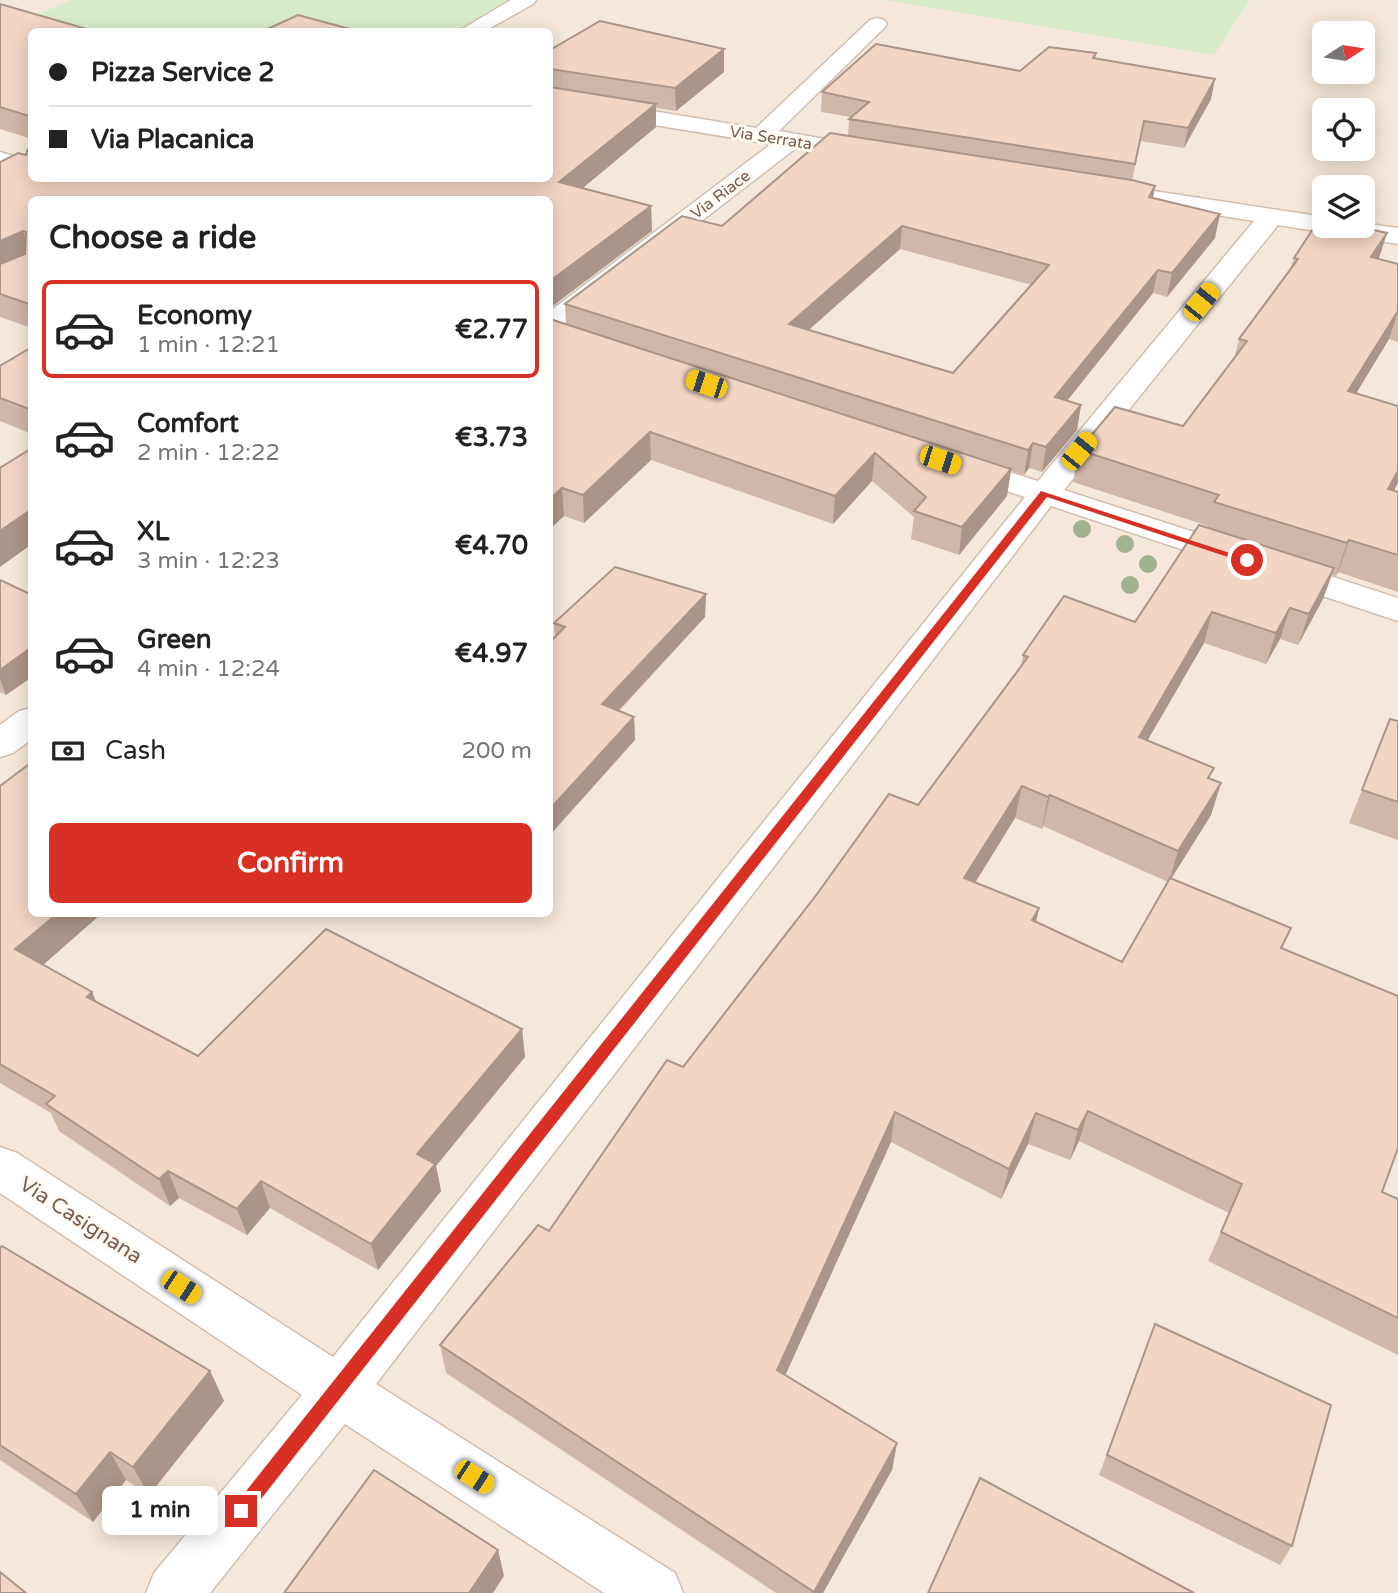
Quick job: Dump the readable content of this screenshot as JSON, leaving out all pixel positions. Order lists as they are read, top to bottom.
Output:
{
  "streets": {
    "street": ["Via Serrata", "Via Riace", "Via Casignana"]
  },
  "crossings": [
    ["Via Serrata", "Via Riace"]
  ],
  "north": "right",
  "page": {
    "banner": ["Pizza Service 2", "Via Placanica"],
    "heading": "Choose a ride",
    "list": [
      {
        "name": "Economy",
        "note": "1 min · 12:21",
        "value": "€2.77"
      },
      {
        "name": "Comfort",
        "note": "2 min · 12:22",
        "value": "€3.73"
      },
      {
        "name": "XL",
        "note": "3 min · 12:23",
        "value": "€4.70"
      },
      {
        "name": "Green",
        "note": "4 min · 12:24",
        "value": "€4.97"
      }
    ],
    "pay": ["Cash", "200 m"],
    "buttons": "Confirm",
    "bubble": "1 min"
  }
}
